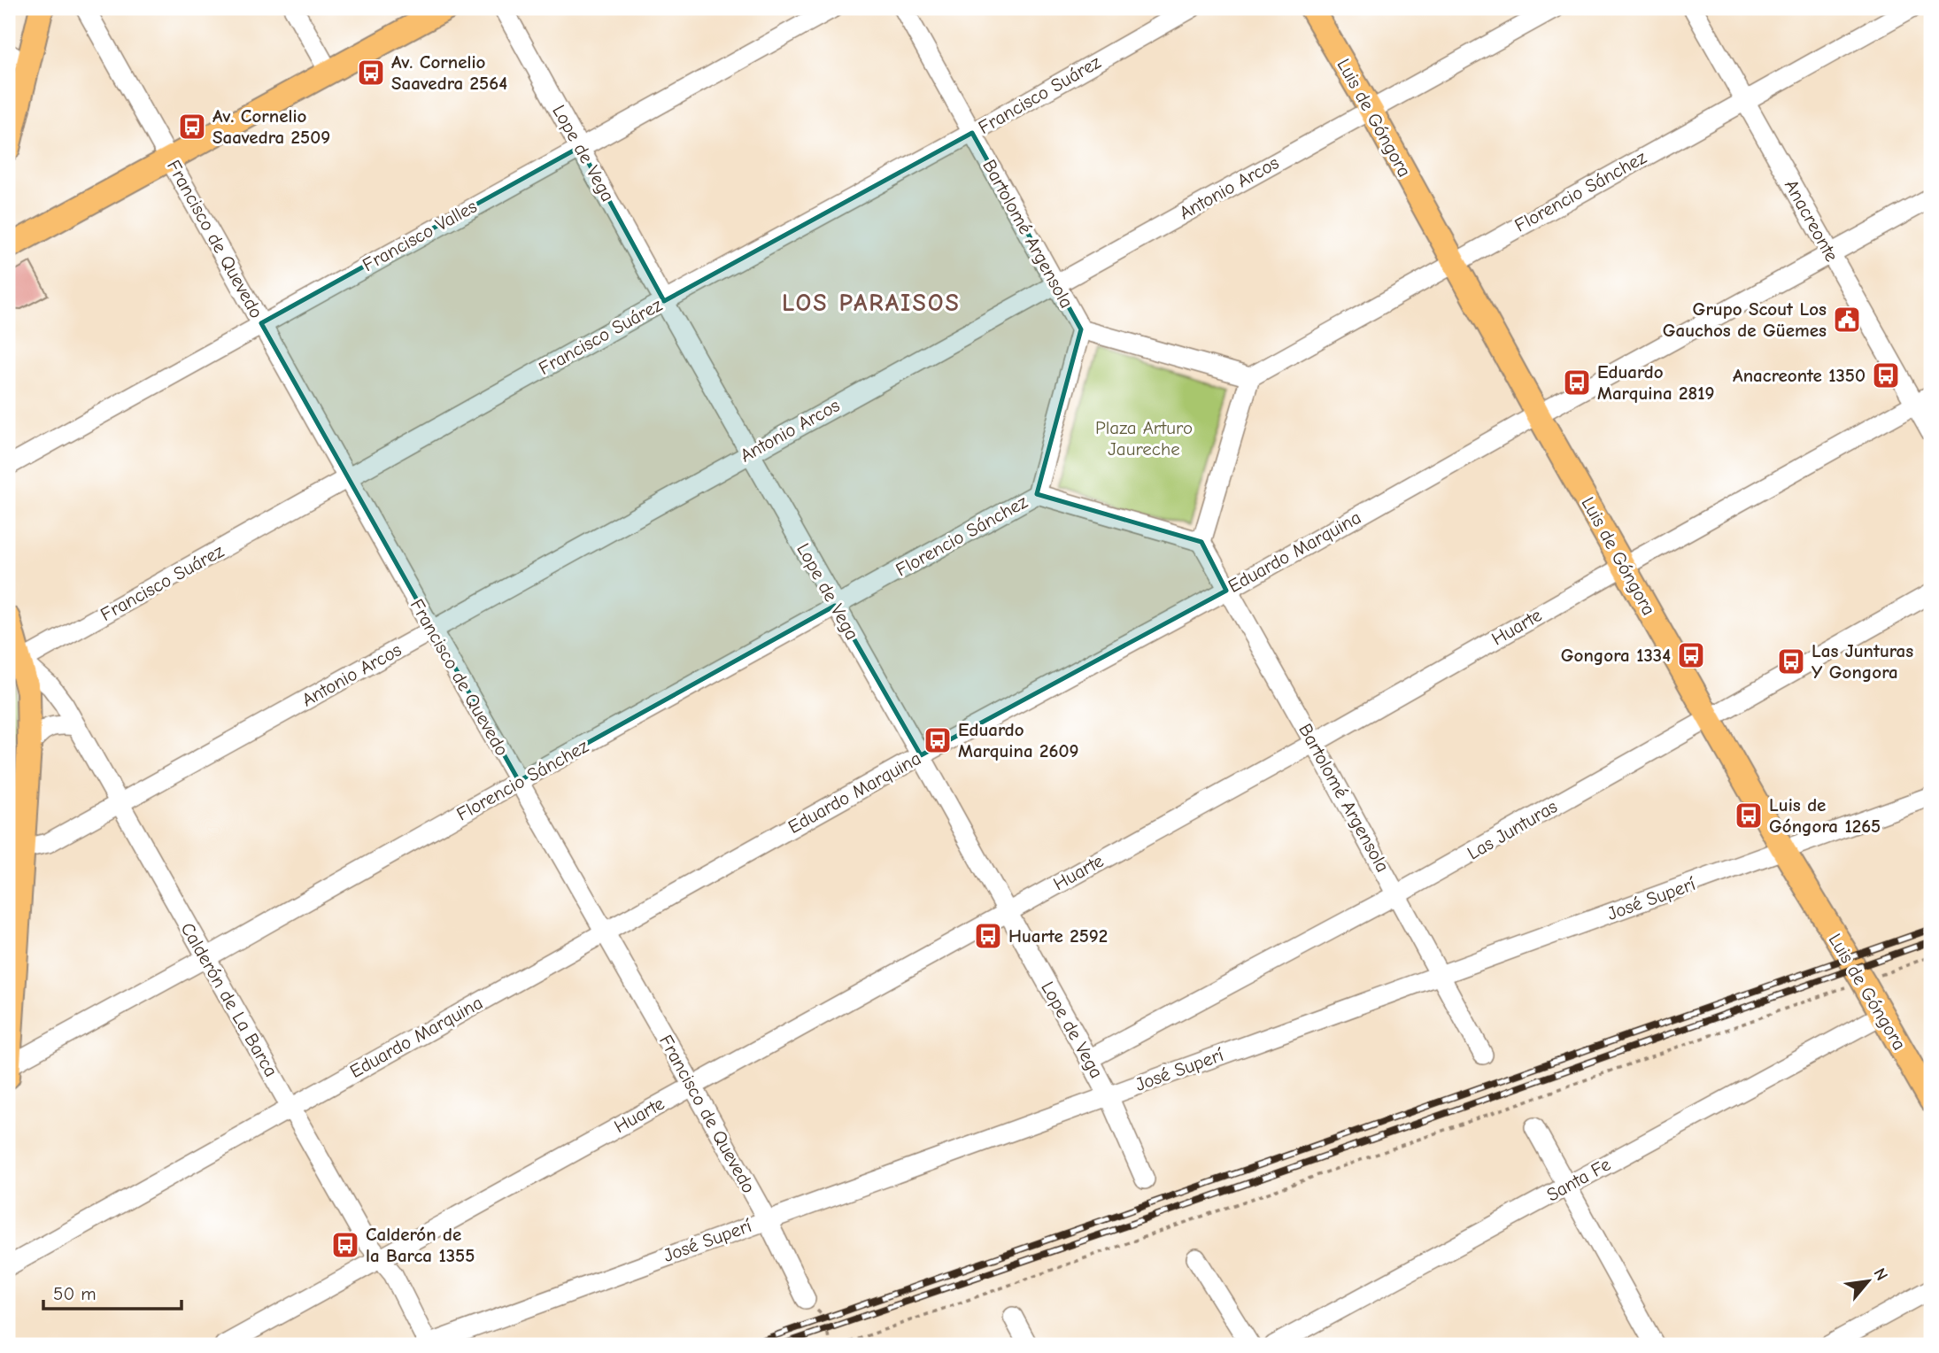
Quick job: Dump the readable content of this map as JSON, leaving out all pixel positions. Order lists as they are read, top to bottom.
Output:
{
  "streets": {
    "main road": ["Luis de Góngora"],
    "street": [
      "Francisco Suárez",
      "Lope de Vega",
      "Antonio Arcos",
      "Florencio Sánchez",
      "Anacreonte",
      "Bartolomé Argensola",
      "Francisco Valles",
      "Francisco de Quevedo",
      "Eduardo Marquina",
      "Huarte",
      "Las Junturas",
      "José Superí",
      "Calderón de La Barca",
      "Santa Fe"
    ]
  },
  "crossings": [
    ["Francisco Suárez", "Lope de Vega"],
    ["Francisco Suárez", "Bartolomé Argensola"],
    ["Francisco Suárez", "Francisco de Quevedo"],
    ["Francisco Suárez", "Calderón de La Barca"],
    ["Luis de Góngora", "Antonio Arcos"],
    ["Luis de Góngora", "Florencio Sánchez"],
    ["Luis de Góngora", "Eduardo Marquina"],
    ["Luis de Góngora", "Huarte"],
    ["Luis de Góngora", "Las Junturas"],
    ["Luis de Góngora", "José Superí"],
    ["Luis de Góngora", "Santa Fe"],
    ["Lope de Vega", "Antonio Arcos"],
    ["Lope de Vega", "Florencio Sánchez"],
    ["Lope de Vega", "Francisco Valles"],
    ["Lope de Vega", "Eduardo Marquina"],
    ["Lope de Vega", "Huarte"],
    ["Lope de Vega", "Las Junturas"],
    ["Lope de Vega", "José Superí"],
    ["Antonio Arcos", "Bartolomé Argensola"],
    ["Antonio Arcos", "Francisco de Quevedo"],
    ["Antonio Arcos", "Calderón de La Barca"],
    ["Florencio Sánchez", "Anacreonte"],
    ["Florencio Sánchez", "Bartolomé Argensola"],
    ["Florencio Sánchez", "Francisco de Quevedo"],
    ["Florencio Sánchez", "Calderón de La Barca"],
    ["Anacreonte", "Eduardo Marquina"],
    ["Anacreonte", "Huarte"],
    ["Bartolomé Argensola", "Eduardo Marquina"],
    ["Bartolomé Argensola", "Huarte"],
    ["Bartolomé Argensola", "Las Junturas"],
    ["Bartolomé Argensola", "José Superí"],
    ["Francisco Valles", "Francisco de Quevedo"],
    ["Francisco de Quevedo", "Eduardo Marquina"],
    ["Francisco de Quevedo", "Huarte"],
    ["Francisco de Quevedo", "José Superí"],
    ["Eduardo Marquina", "Calderón de La Barca"],
    ["Huarte", "Calderón de La Barca"],
    ["José Superí", "Calderón de La Barca"]
  ],
  "districts": ["LOS PARAISOS"],
  "parks": ["Plaza Arturo Jaureche"],
  "places": {
    "bus stop": [
      "Av. Cornelio Saavedra 2564",
      "Av. Cornelio Saavedra 2509",
      "Anacreonte 1350",
      "Eduardo Marquina 2819",
      "Gongora 1334",
      "Las Junturas Y Gongora",
      "Eduardo Marquina 2609",
      "Luis de Góngora 1265",
      "Huarte 2592",
      "Calderón de la Barca 1355"
    ],
    "public building": ["Grupo Scout Los Gauchos de Güemes"]
  },
  "scale_bar": "50 m",
  "north": "top right"
}
